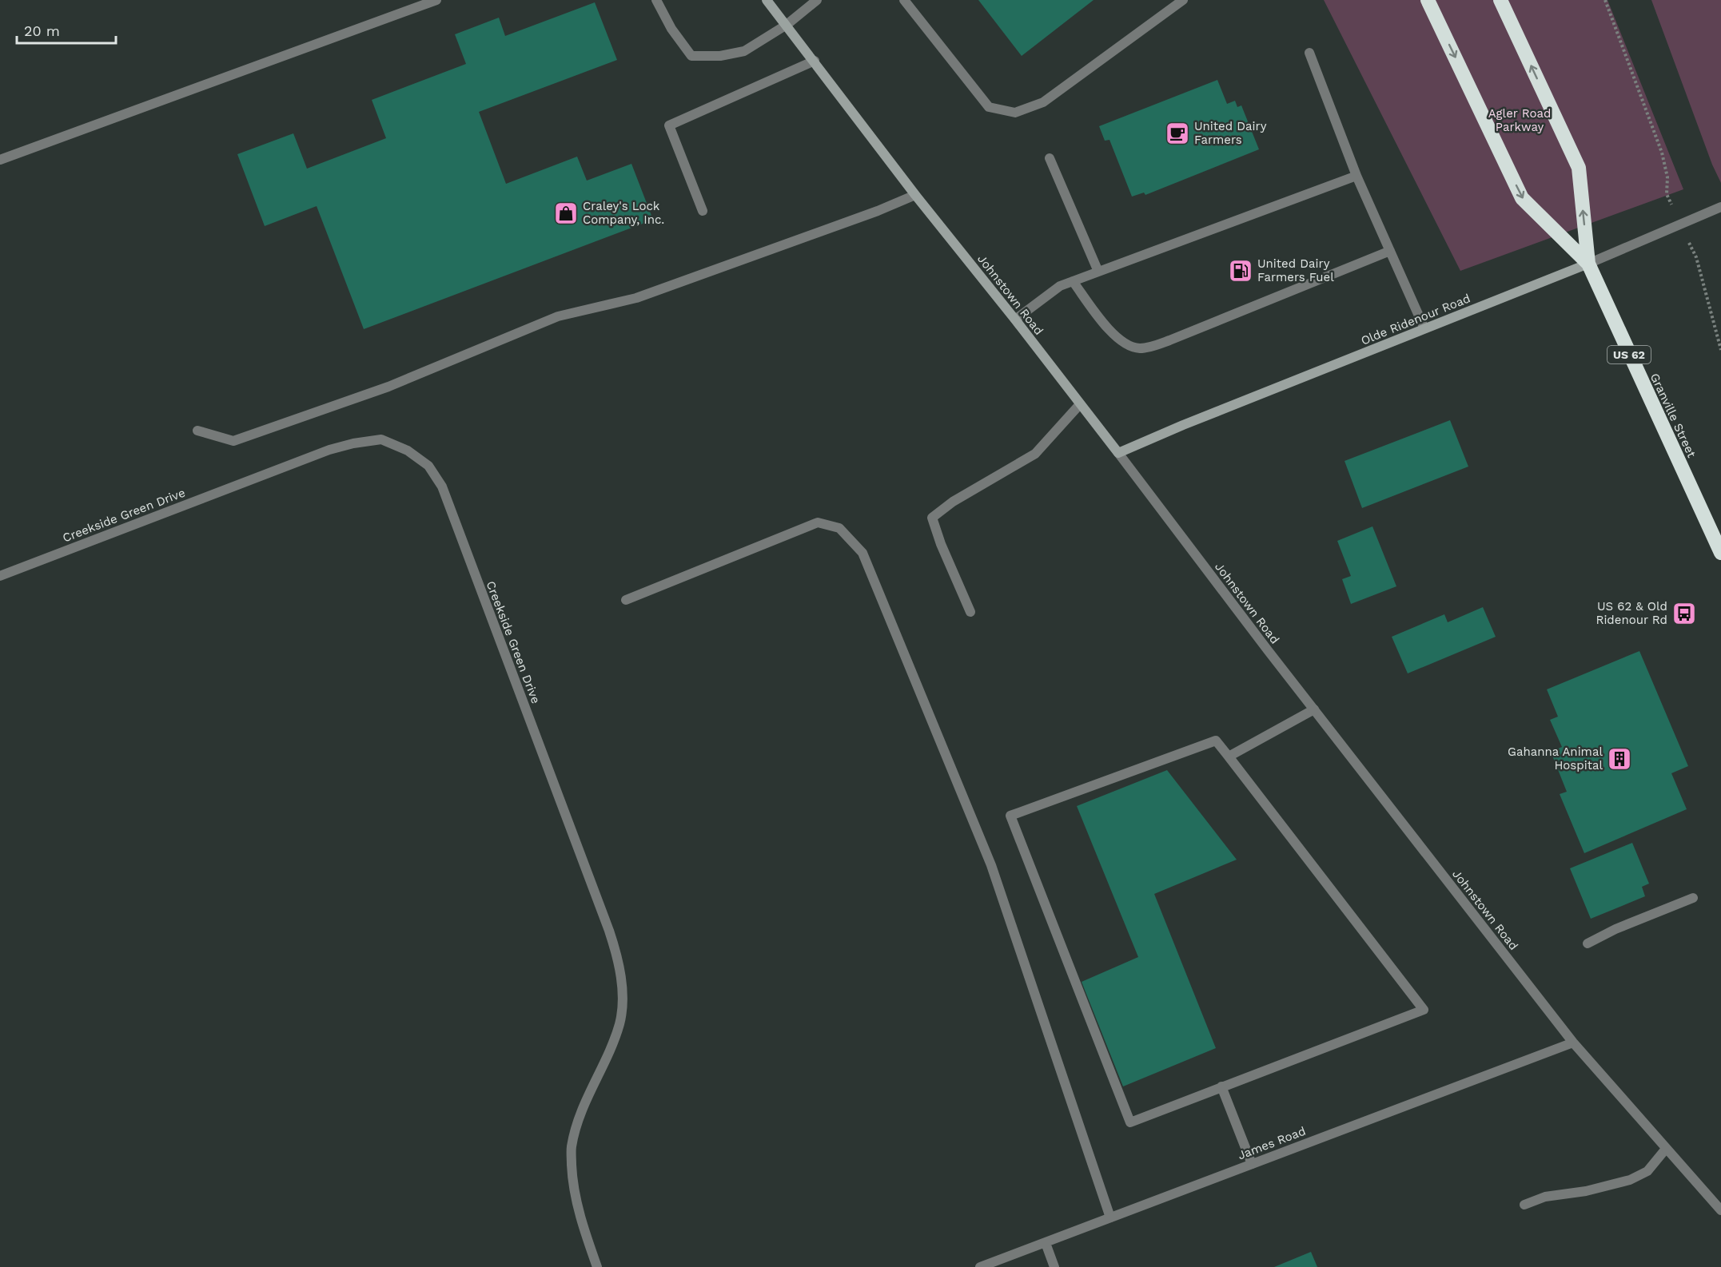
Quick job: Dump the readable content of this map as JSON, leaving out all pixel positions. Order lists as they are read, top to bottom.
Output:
{
  "streets": {
    "highway": ["US 62", "Granville Street"],
    "street": [
      "Johnstown Road",
      "Olde Ridenour Road",
      "Creekside Green Drive",
      "James Road"
    ]
  },
  "crossings": [
    ["Johnstown Road", "Olde Ridenour Road"],
    ["Johnstown Road", "James Road"],
    ["Olde Ridenour Road", "US 62"],
    ["Olde Ridenour Road", "Granville Street"],
    ["US 62", "Granville Street"]
  ],
  "parks": ["Agler Road Parkway"],
  "places": {
    "cafe": ["United Dairy Farmers"],
    "shop": ["Craley's Lock Company, Inc."],
    "fuel station": ["United Dairy Farmers Fuel"],
    "bus stop": ["US 62 & Old Ridenour Rd"],
    "building": ["Gahanna Animal Hospital"]
  },
  "scale_bar": "20 m"
}
